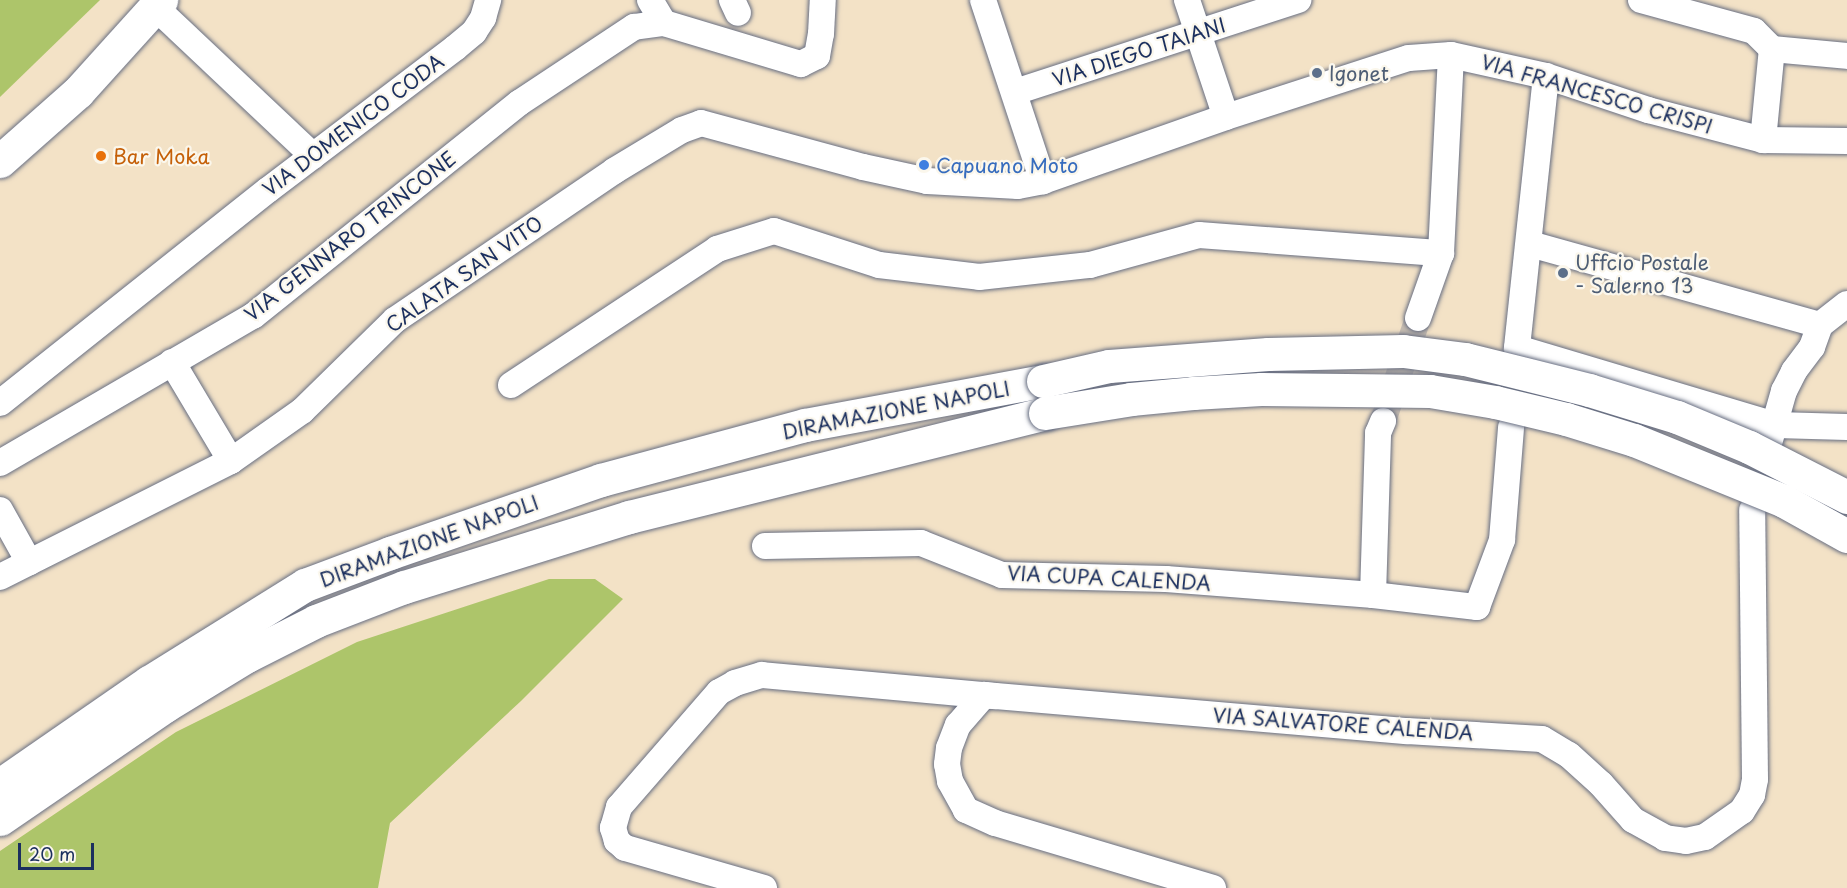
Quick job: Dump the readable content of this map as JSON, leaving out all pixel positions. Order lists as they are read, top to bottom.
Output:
{
  "streets": {
    "main road": ["DIRAMAZIONE NAPOLI"],
    "street": [
      "VIA DIEGO TAIANI",
      "VIA FRANCESCO CRISPI",
      "VIA DOMENICO CODA",
      "VIA GENNARO TRINCONE",
      "CALATA SAN VITO",
      "VIA CUPA CALENDA",
      "VIA SALVATORE CALENDA"
    ]
  },
  "crossings": [
    ["VIA FRANCESCO CRISPI", "CALATA SAN VITO"]
  ],
  "places": [
    "Igonet",
    "Bar Moka",
    "Capuano Moto",
    "Uffcio Postale - Salerno 13"
  ],
  "scale_bar": "20 m"
}
